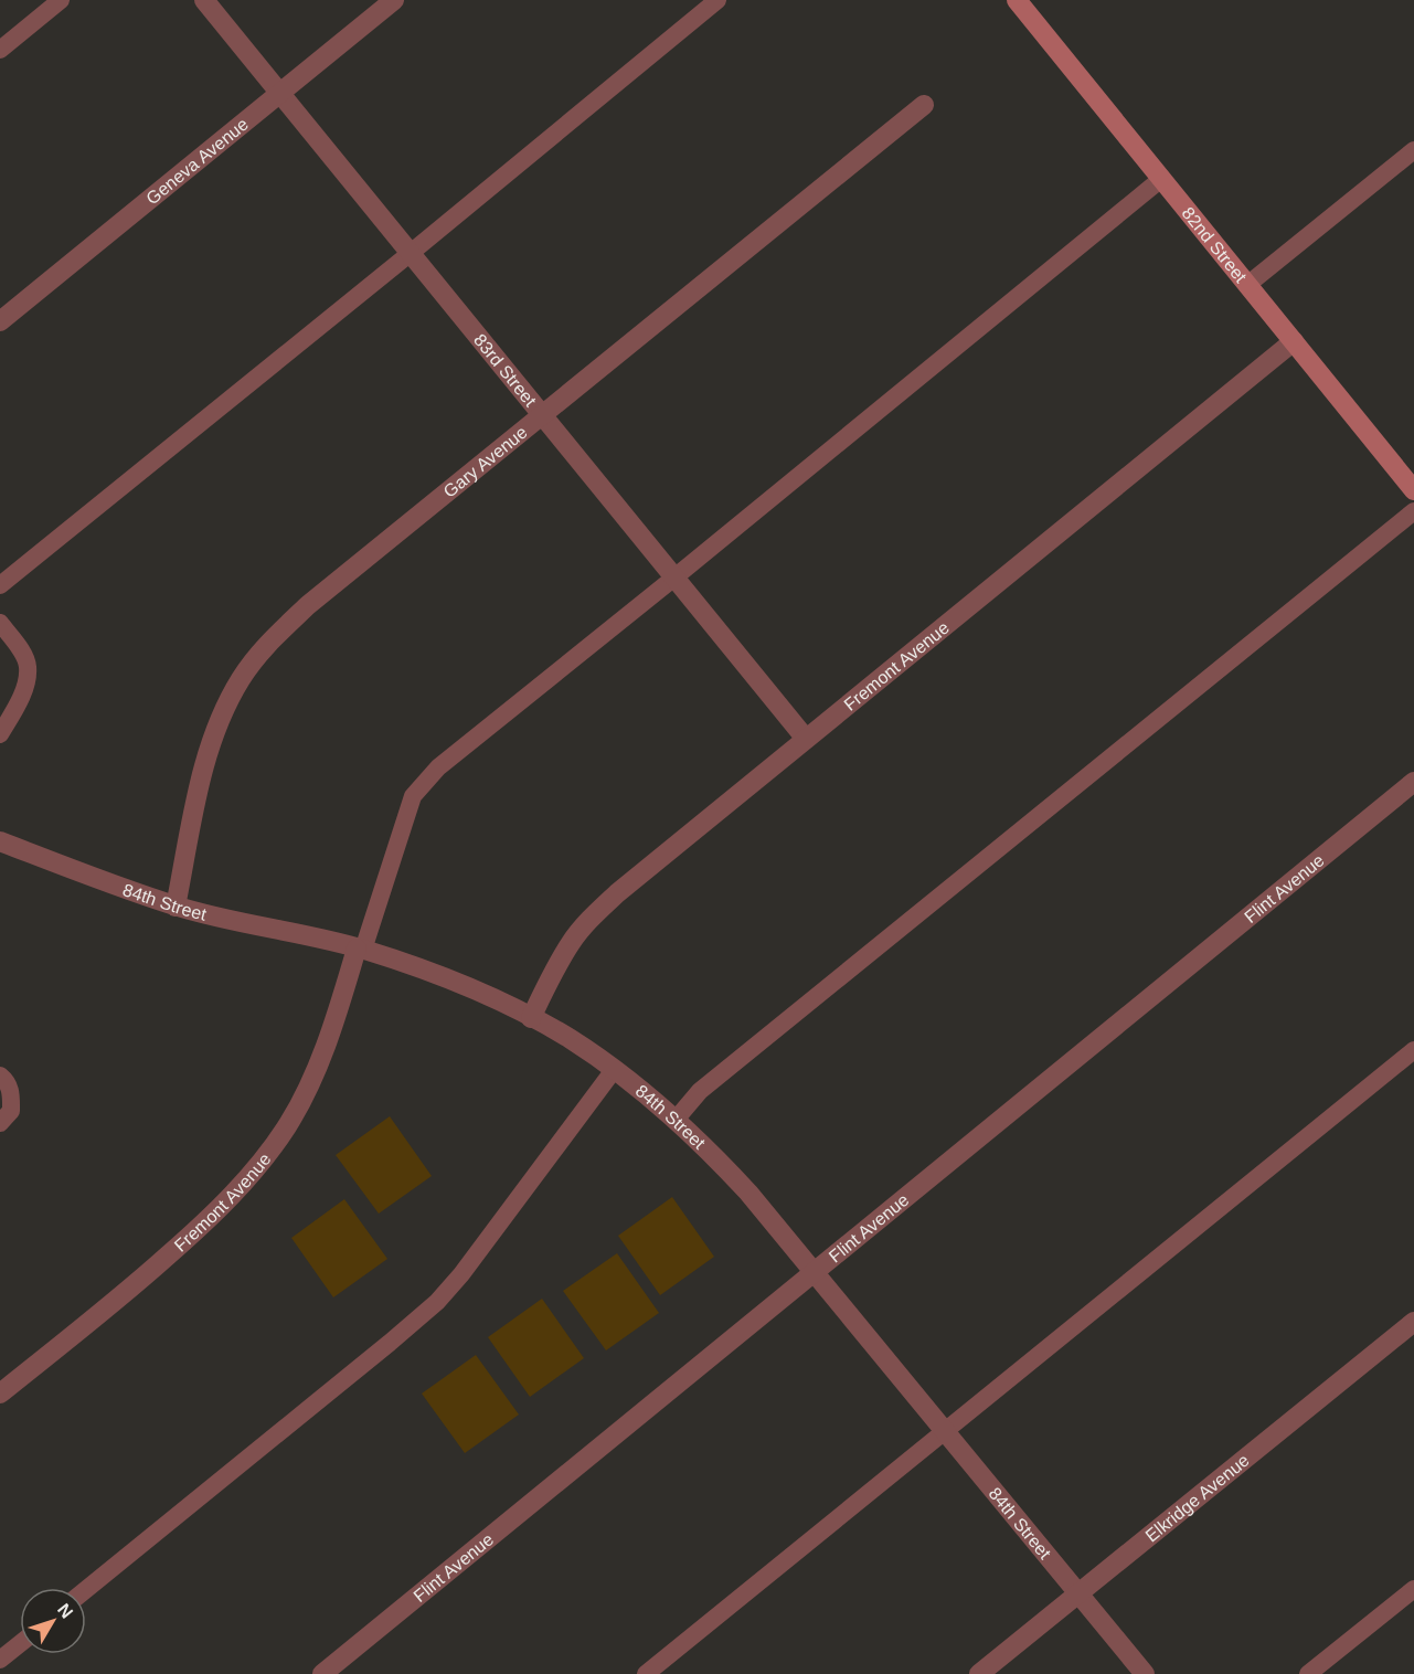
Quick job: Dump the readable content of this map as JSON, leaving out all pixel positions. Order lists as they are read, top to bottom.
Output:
{
  "streets": {
    "main road": ["82nd Street"],
    "street": [
      "Geneva Avenue",
      "83rd Street",
      "Gary Avenue",
      "Fremont Avenue",
      "Flint Avenue",
      "84th Street",
      "Elkridge Avenue"
    ]
  },
  "crossings": [
    ["Geneva Avenue", "83rd Street"],
    ["82nd Street", "Fremont Avenue"],
    ["83rd Street", "Gary Avenue"],
    ["83rd Street", "Fremont Avenue"],
    ["Gary Avenue", "84th Street"],
    ["Fremont Avenue", "84th Street"],
    ["Flint Avenue", "84th Street"],
    ["84th Street", "Elkridge Avenue"]
  ],
  "north": "top right"
}
